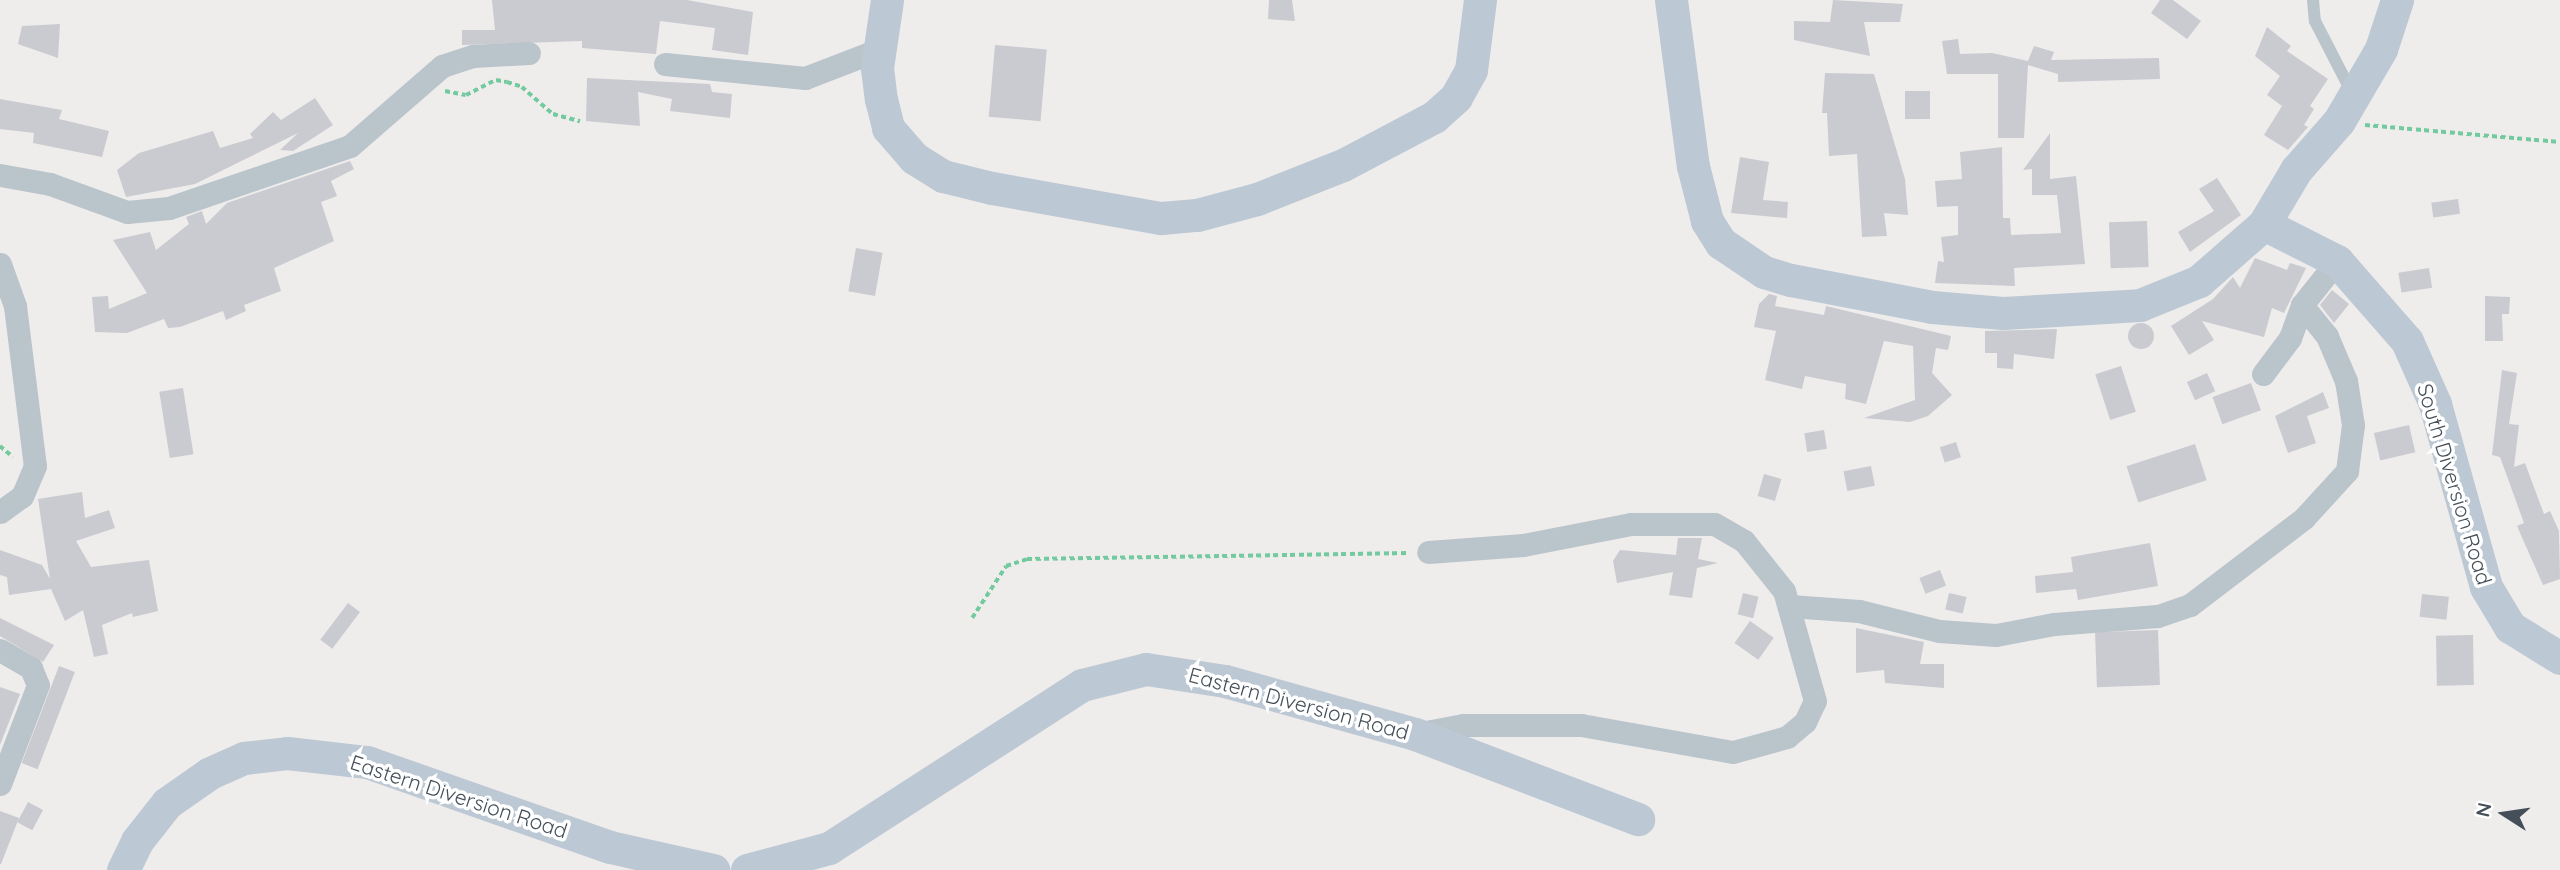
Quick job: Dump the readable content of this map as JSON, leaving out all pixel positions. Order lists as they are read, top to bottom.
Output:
{
  "streets": {
    "main road": ["South Diversion Road", "Eastern Diversion Road"]
  },
  "north": "left"
}
